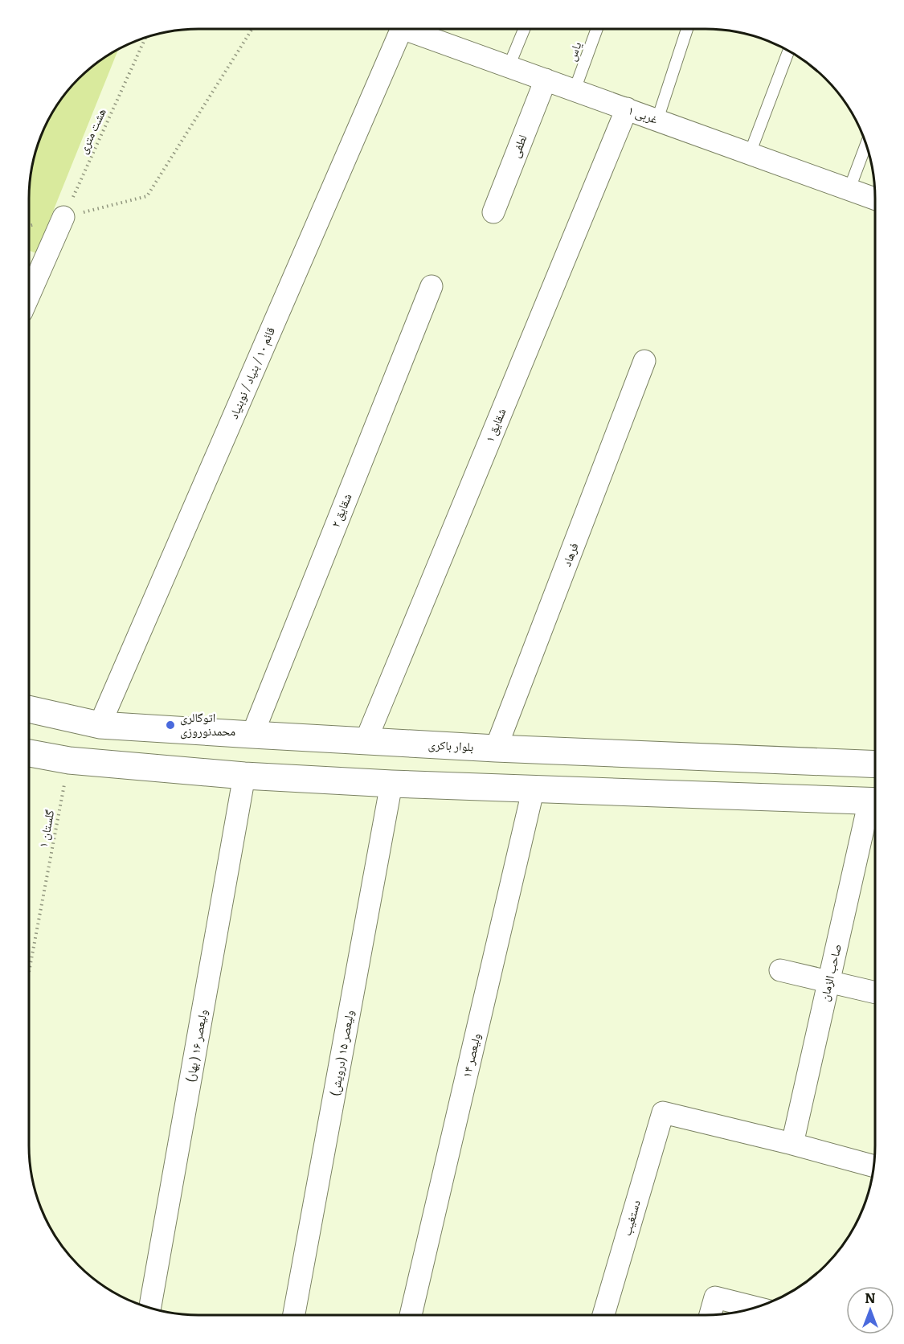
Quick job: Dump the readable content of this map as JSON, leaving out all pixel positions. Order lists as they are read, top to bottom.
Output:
{
  "streets": {
    "street": [
      "۱ غربی",
      "لطفی",
      "قائم ۱۰ / بنیاد / نوبنیاد",
      "شقایق ۱",
      "شقایق ۲",
      "فرهاد",
      "بلوار باکری",
      "صاحب الزمان",
      "ولیعصر ۱۶ ( بهار)",
      "ولیعصر ۱۵ (درویش)",
      "ولیعصر ۱۴",
      "دستغیب"
    ],
    "lane": ["یاس"],
    "path": ["هشت متری", "گلستان ۱"]
  },
  "crossings": [
    ["یاس", "۱ غربی"],
    ["۱ غربی", "لطفی"],
    ["۱ غربی", "شقایق ۱"],
    ["قائم ۱۰ / بنیاد / نوبنیاد", "بلوار باکری"],
    ["شقایق ۱", "بلوار باکری"],
    ["شقایق ۲", "بلوار باکری"],
    ["فرهاد", "بلوار باکری"],
    ["صاحب الزمان", "دستغیب"]
  ],
  "places": ["اتوگالری محمدنوروزی"],
  "north": "top"
}
